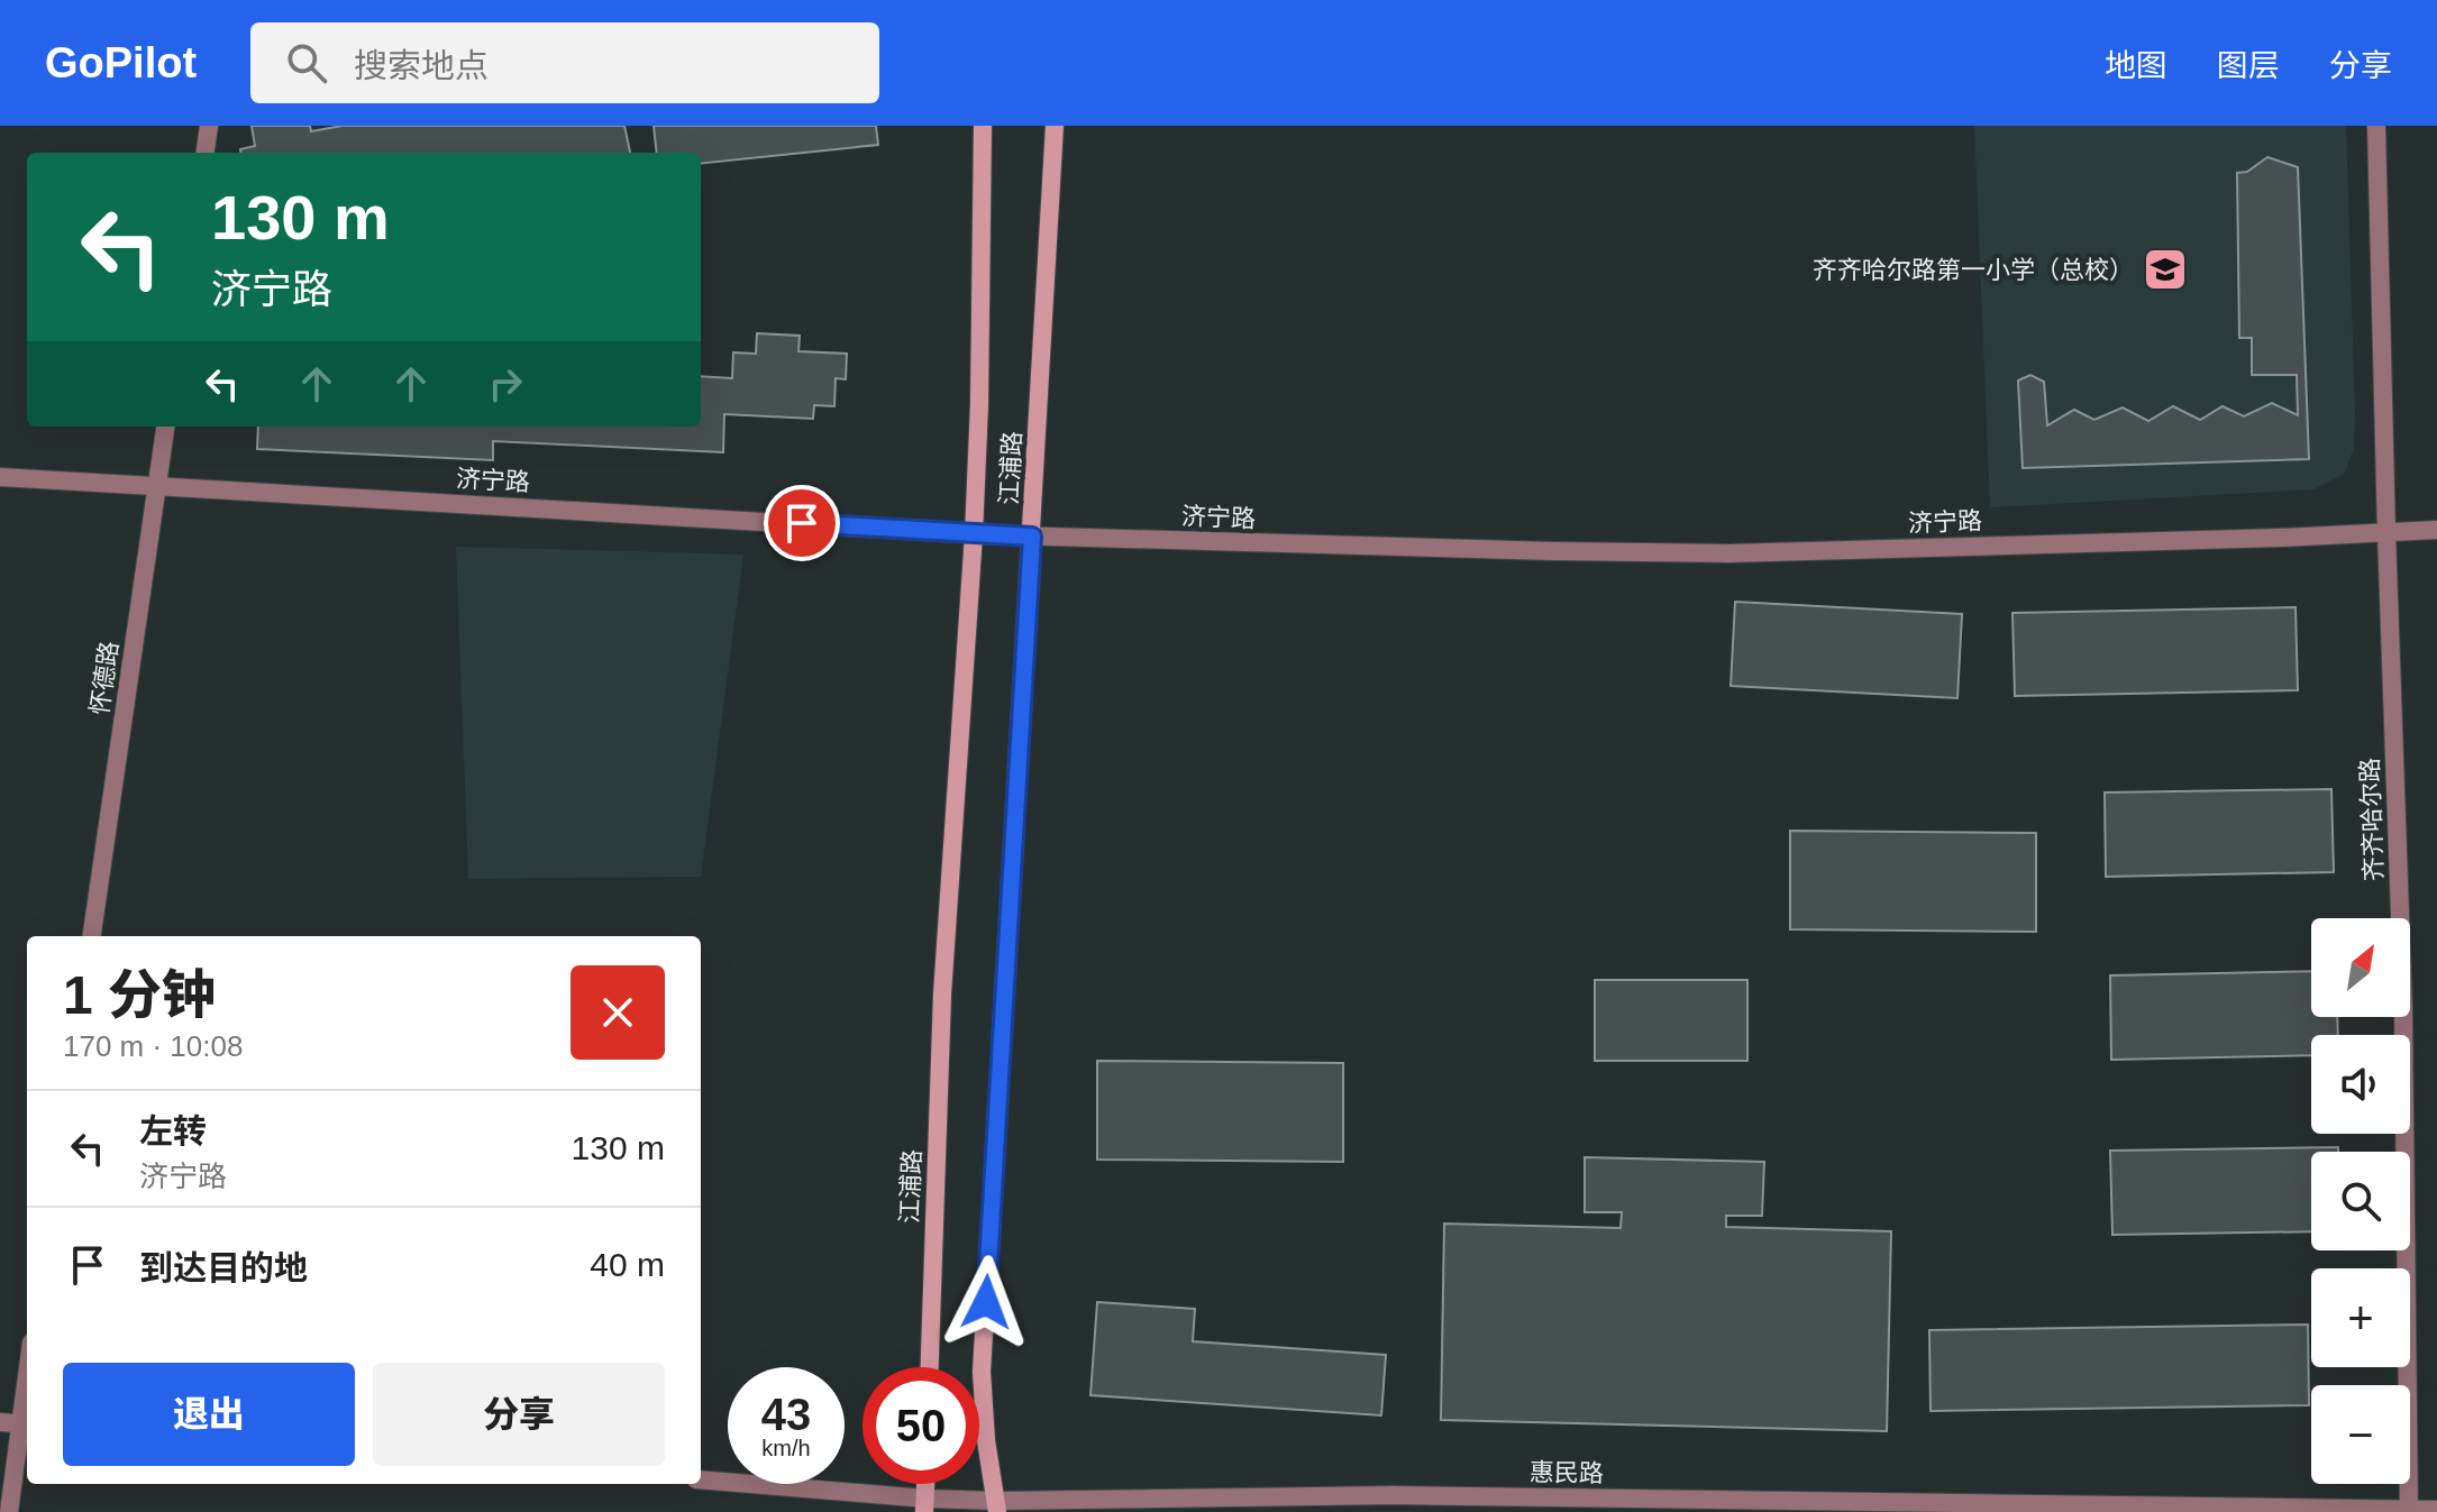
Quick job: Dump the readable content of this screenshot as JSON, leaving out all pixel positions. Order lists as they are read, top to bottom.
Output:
{
  "streets": {
    "main road": ["江浦路"],
    "street": [
      "济宁路",
      "怀德路",
      "齐齐哈尔路",
      "惠民路"
    ]
  },
  "crossings": [
    ["江浦路", "济宁路"],
    ["江浦路", "惠民路"],
    ["济宁路", "怀德路"],
    ["济宁路", "齐齐哈尔路"],
    ["齐齐哈尔路", "惠民路"]
  ],
  "places": {
    "school or university": ["齐齐哈尔路第一小学（总校）"]
  },
  "north": "top right",
  "page": {
    "header": "GoPilot",
    "search": "搜索地点",
    "nav": ["地图", "图层", "分享"],
    "turn": ["130 m", "济宁路"],
    "map_buttons": ["+", "−"],
    "heading": ["1 分钟", "170 m · 10:08"],
    "list": [
      {
        "name": "左转",
        "note": "济宁路",
        "value": "130 m"
      },
      {
        "name": "到达目的地",
        "value": "40 m"
      }
    ],
    "buttons": ["退出", "分享"],
    "speed": "43 km/h",
    "limit": "50"
  }
}
